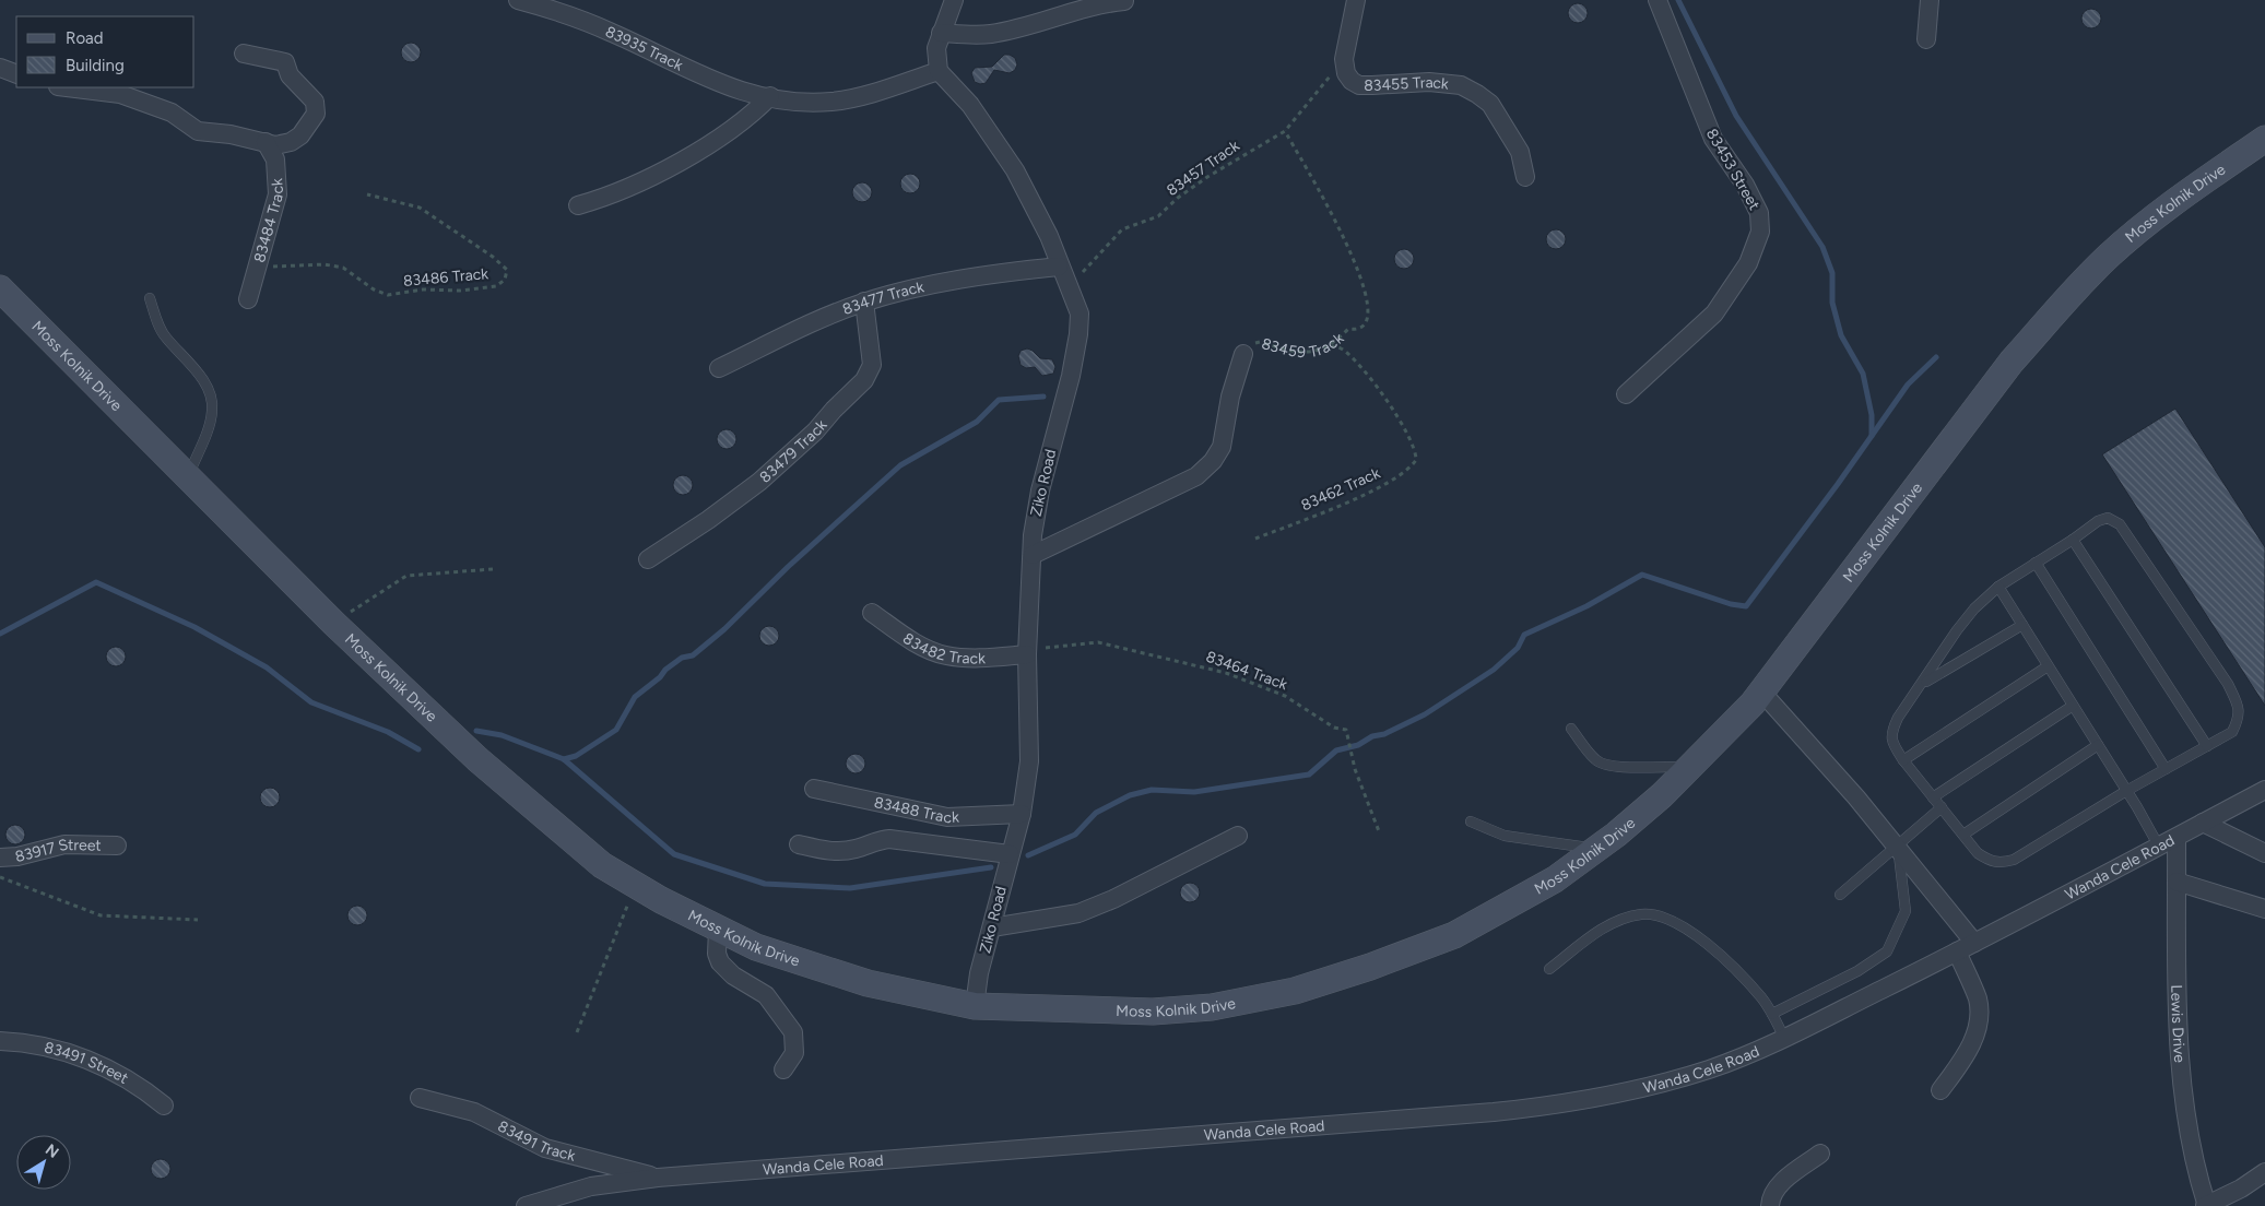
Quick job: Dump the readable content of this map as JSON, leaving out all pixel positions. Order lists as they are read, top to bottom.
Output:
{
  "streets": {
    "main road": ["Moss Kolnik Drive"],
    "street": [
      "83935 Track",
      "83455 Track",
      "83453 Street",
      "83484 Track",
      "83477 Track",
      "83459 Track",
      "83479 Track",
      "Ziko Road",
      "83482 Track",
      "83488 Track",
      "83917 Street",
      "Wanda Cele Road",
      "Lewis Drive",
      "83491 Street",
      "83491 Track"
    ],
    "path": [
      "83457 Track",
      "83486 Track",
      "83462 Track",
      "83464 Track"
    ]
  },
  "crossings": [
    ["83935 Track", "Ziko Road"],
    ["83455 Track", "83457 Track"],
    ["83457 Track", "83477 Track"],
    ["83457 Track", "83459 Track"],
    ["83457 Track", "Ziko Road"],
    ["Moss Kolnik Drive", "Ziko Road"],
    ["83484 Track", "83486 Track"],
    ["83477 Track", "83479 Track"],
    ["83477 Track", "Ziko Road"],
    ["83459 Track", "Ziko Road"],
    ["83459 Track", "83462 Track"],
    ["Ziko Road", "83482 Track"],
    ["Ziko Road", "83464 Track"],
    ["Ziko Road", "83488 Track"],
    ["83482 Track", "83464 Track"],
    ["Wanda Cele Road", "Lewis Drive"],
    ["Wanda Cele Road", "83491 Track"]
  ],
  "legend": ["Road", "Building"],
  "north": "top right"
}
